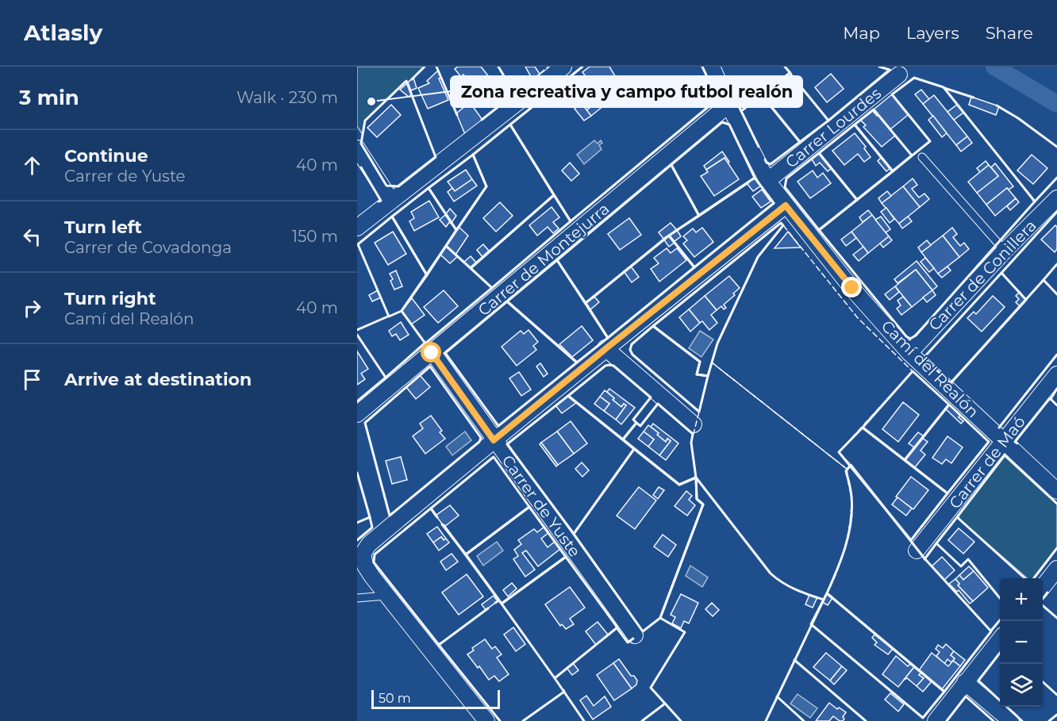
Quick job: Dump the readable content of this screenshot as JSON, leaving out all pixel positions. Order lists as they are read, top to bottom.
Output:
{
  "streets": {
    "street": [
      "Carrer Lourdes",
      "Carrer de Montejurra",
      "Carrer de Conillera",
      "Camí del Realón",
      "Carrer de Maó",
      "Carrer de Yuste"
    ]
  },
  "crossings": [
    ["Carrer Lourdes", "Camí del Realón"],
    ["Carrer de Montejurra", "Camí del Realón"],
    ["Carrer de Montejurra", "Carrer de Yuste"],
    ["Carrer de Conillera", "Camí del Realón"],
    ["Camí del Realón", "Carrer de Maó"]
  ],
  "places": ["Zona recreativa y campo futbol realón"],
  "scale_bar": "50 m",
  "page": {
    "header": "Atlasly",
    "nav": ["Map", "Layers", "Share"],
    "heading": ["3 min", "Walk · 230 m"],
    "list": [
      ["Continue", "Carrer de Yuste", "40 m"],
      ["Turn left", "Carrer de Covadonga", "150 m"],
      ["Turn right", "Camí del Realón", "40 m"],
      "Arrive at destination"
    ],
    "map_buttons": ["+", "−"],
    "scale": "50 m"
  }
}
